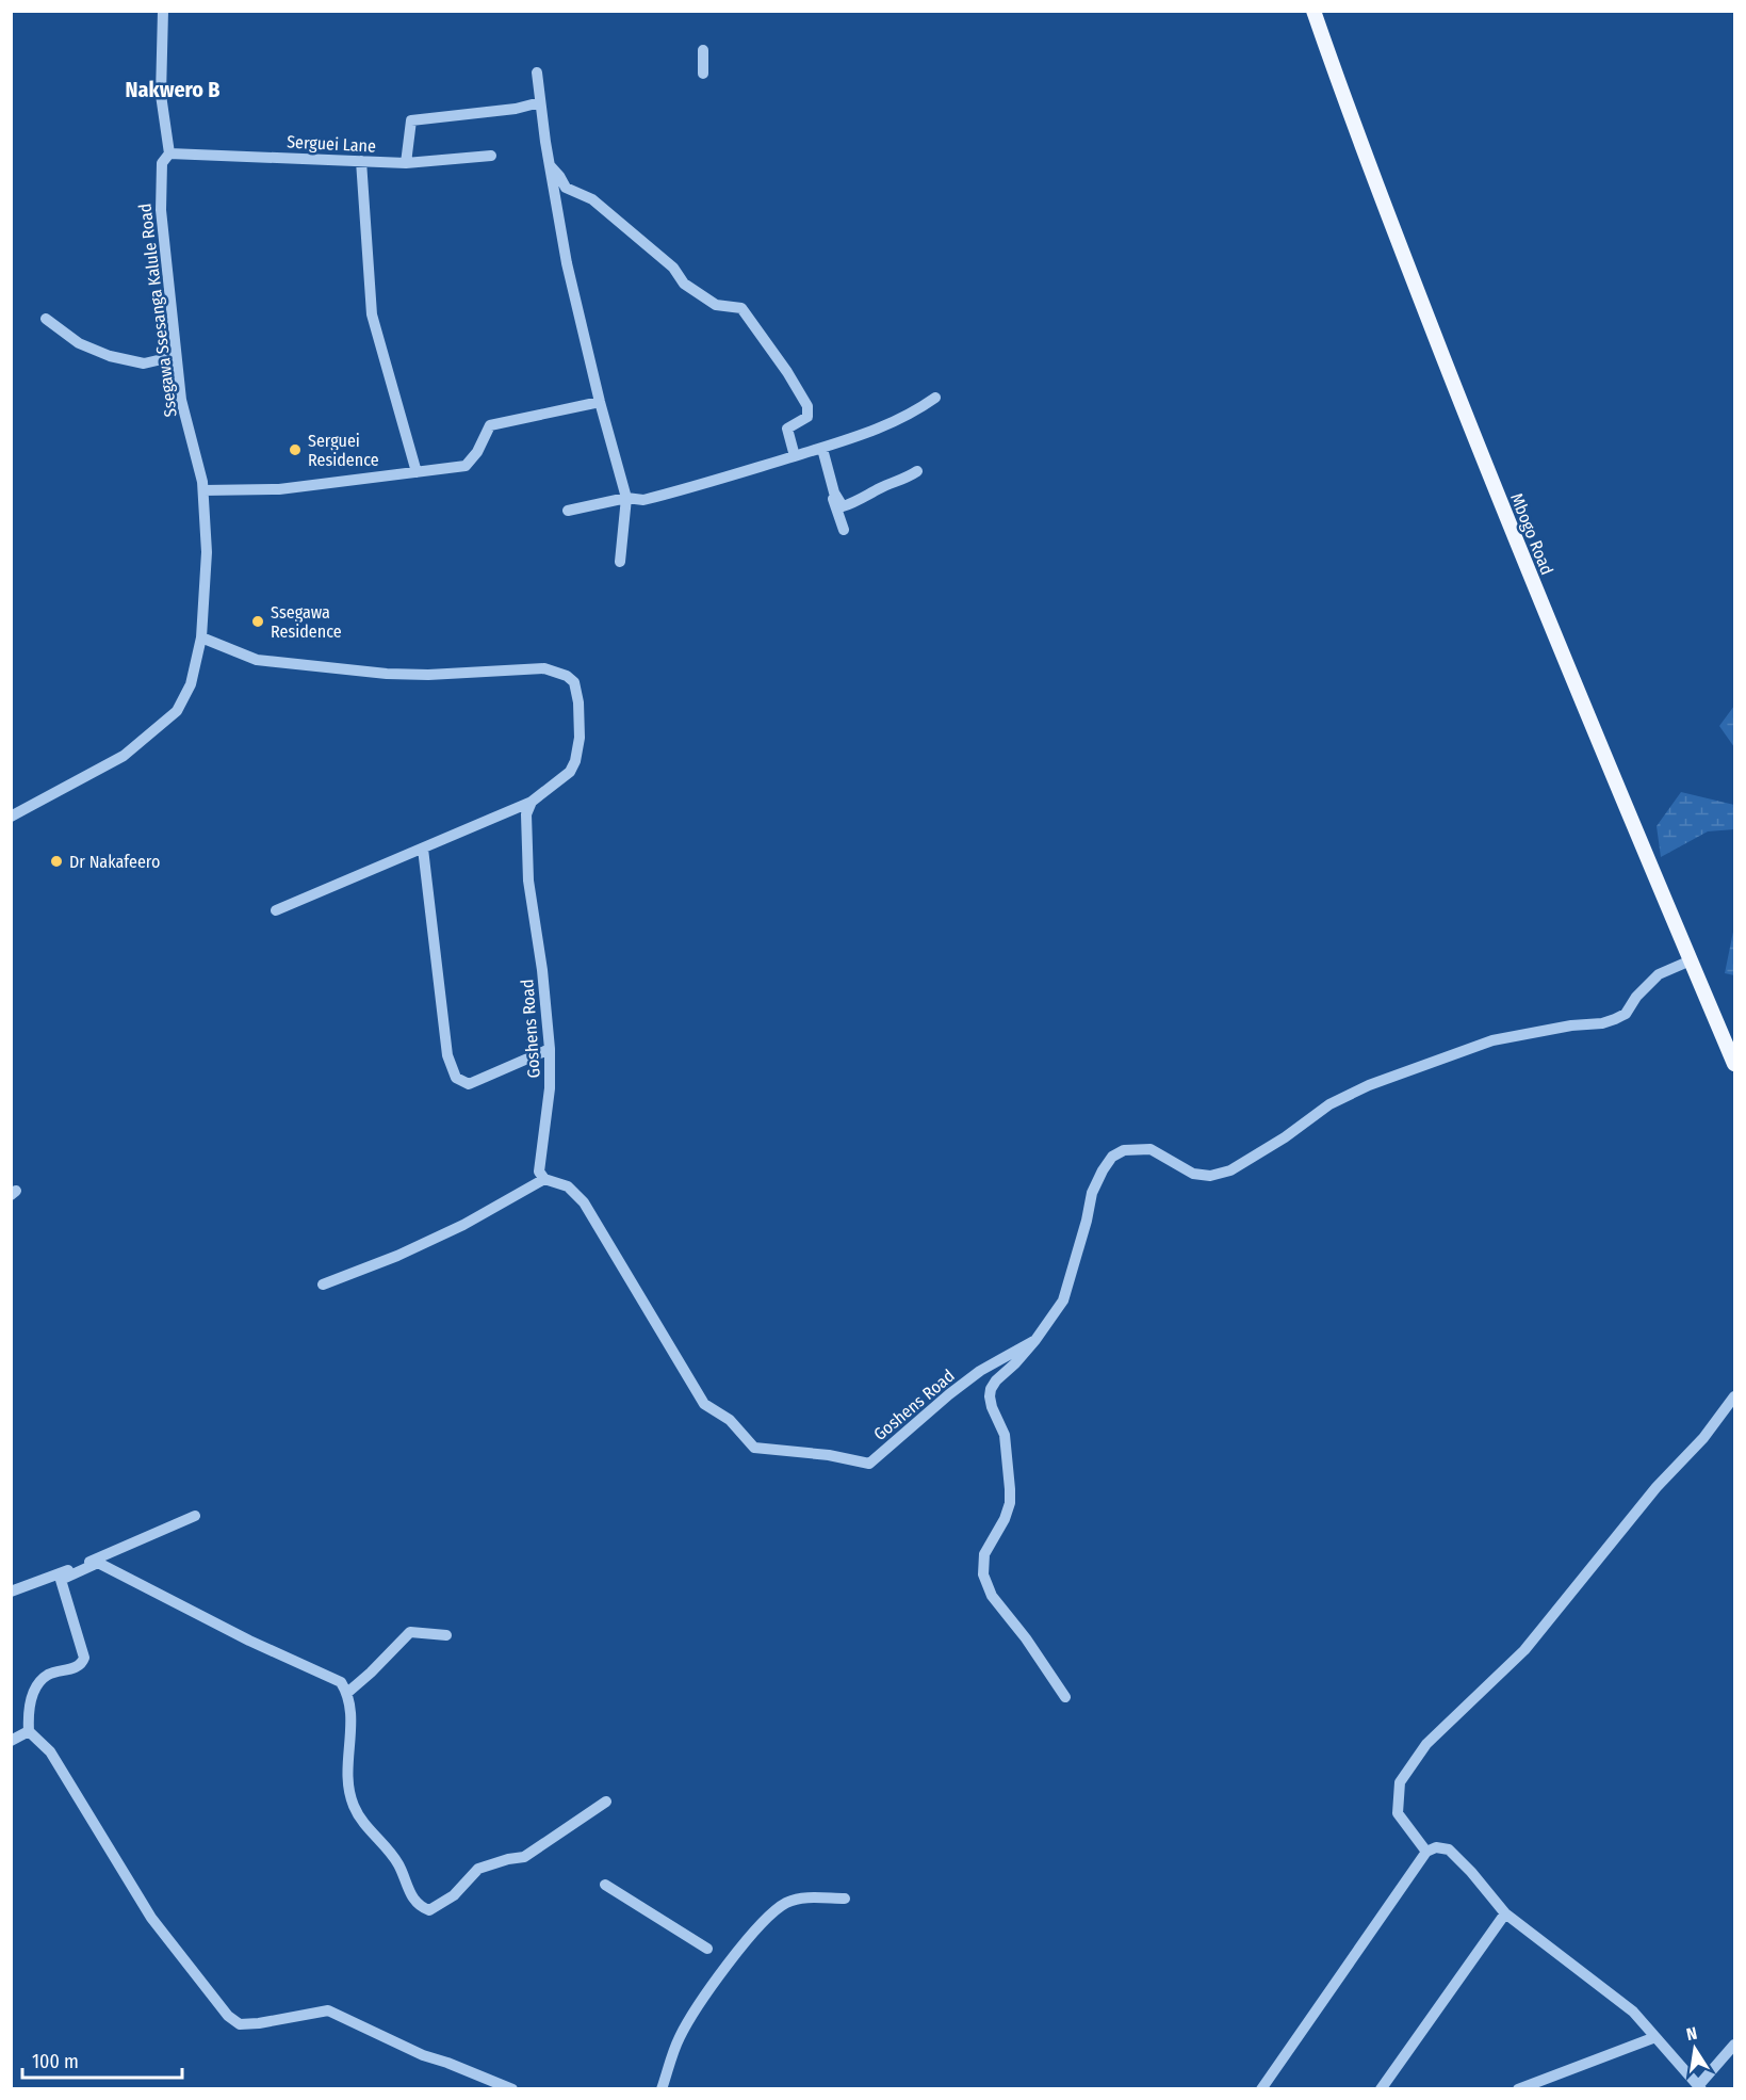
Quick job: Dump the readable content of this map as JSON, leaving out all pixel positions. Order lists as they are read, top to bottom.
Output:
{
  "streets": {
    "main road": ["Mbogo Road"],
    "street": ["Serguei Lane", "Ssegawa Ssesanga Kalule Road", "Goshens Road"]
  },
  "crossings": [
    ["Serguei Lane", "Ssegawa Ssesanga Kalule Road"]
  ],
  "districts": ["Nakwero B"],
  "places": ["Serguei Residence", "Ssegawa Residence", "Dr Nakafeero"],
  "scale_bar": "100 m",
  "north": "top"
}
